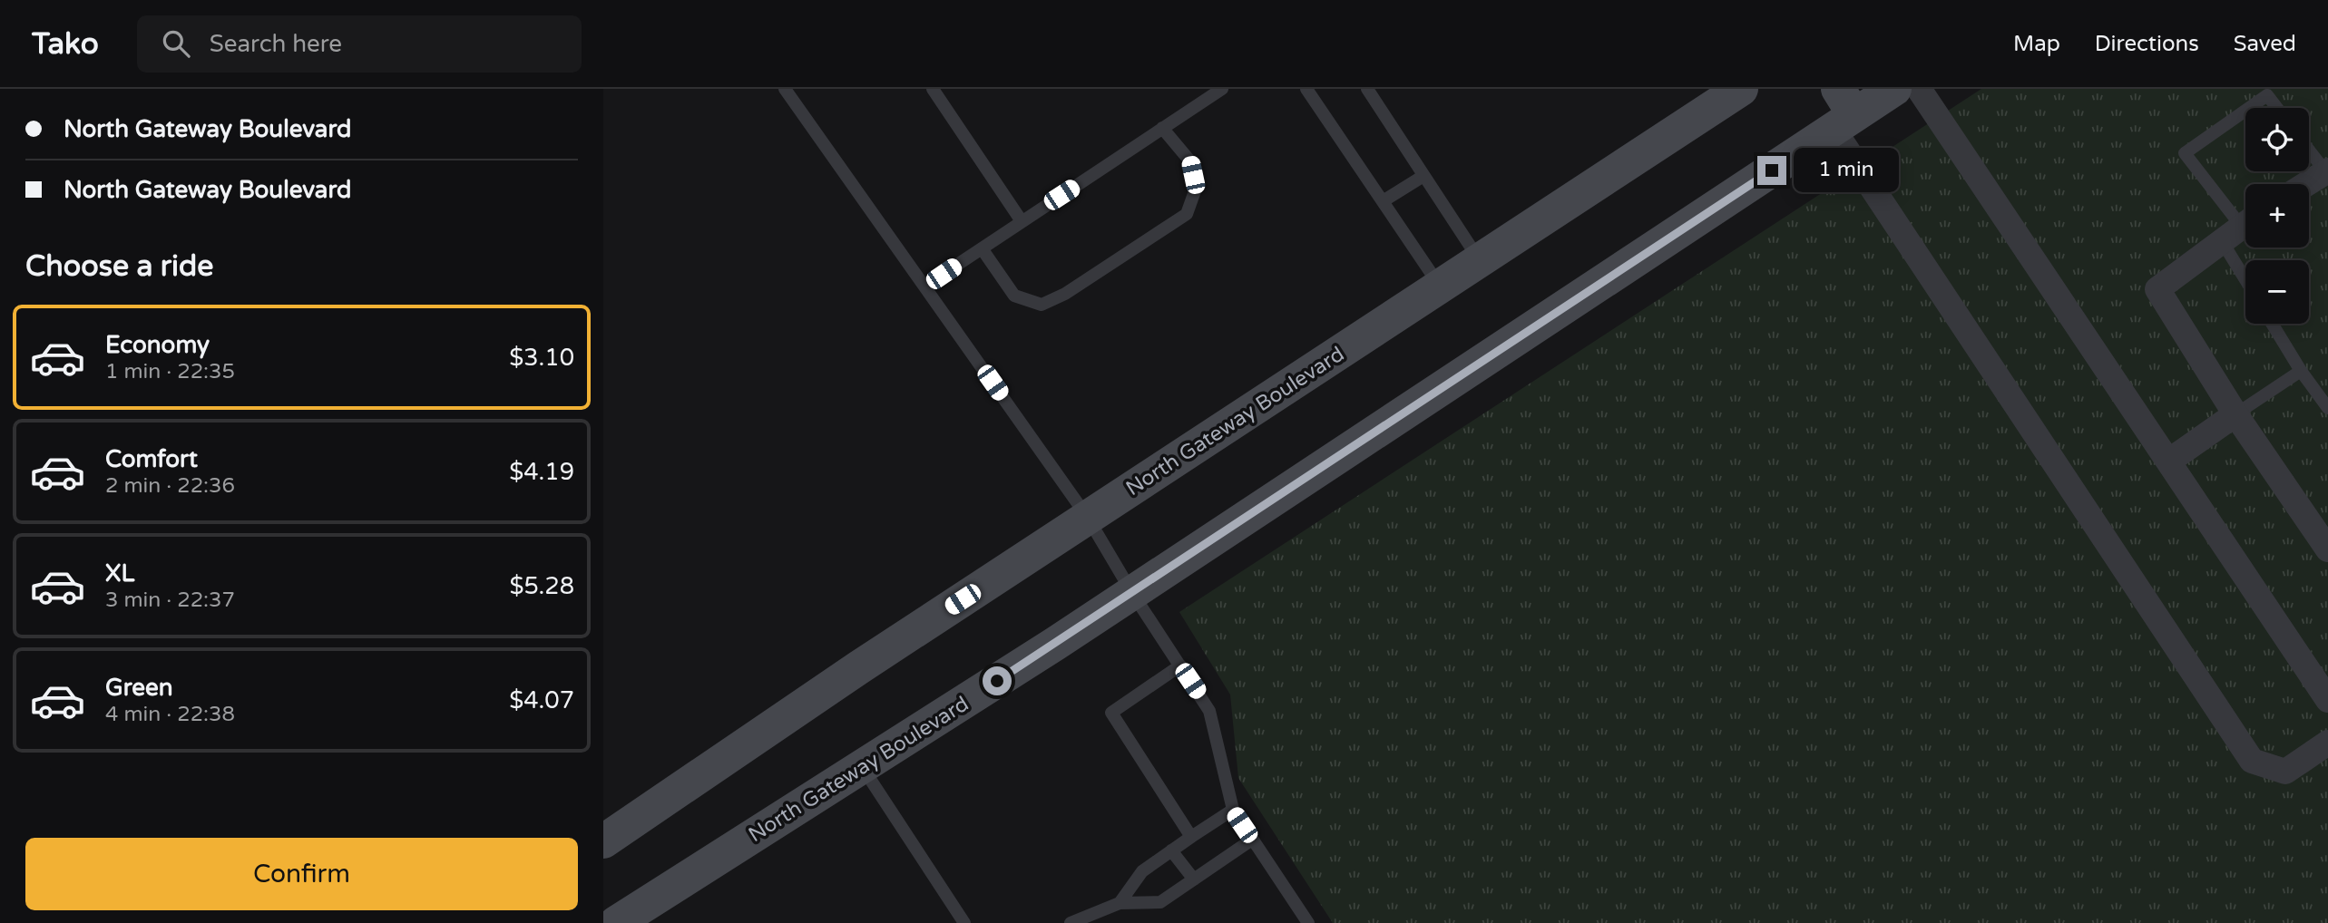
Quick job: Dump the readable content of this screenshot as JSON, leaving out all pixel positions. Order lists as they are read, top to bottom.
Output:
{
  "streets": {
    "main road": ["North Gateway Boulevard"]
  },
  "page": {
    "header": "Tako",
    "search": "Search here",
    "nav": ["Map", "Directions", "Saved"],
    "banner": ["North Gateway Boulevard", "North Gateway Boulevard"],
    "map_buttons": ["+", "−"],
    "bubble": "1 min",
    "heading": "Choose a ride",
    "list": [
      {
        "name": "Economy",
        "note": "1 min · 22:35",
        "value": "$3.10"
      },
      {
        "name": "Comfort",
        "note": "2 min · 22:36",
        "value": "$4.19"
      },
      {
        "name": "XL",
        "note": "3 min · 22:37",
        "value": "$5.28"
      },
      {
        "name": "Green",
        "note": "4 min · 22:38",
        "value": "$4.07"
      }
    ],
    "buttons": "Confirm"
  }
}
